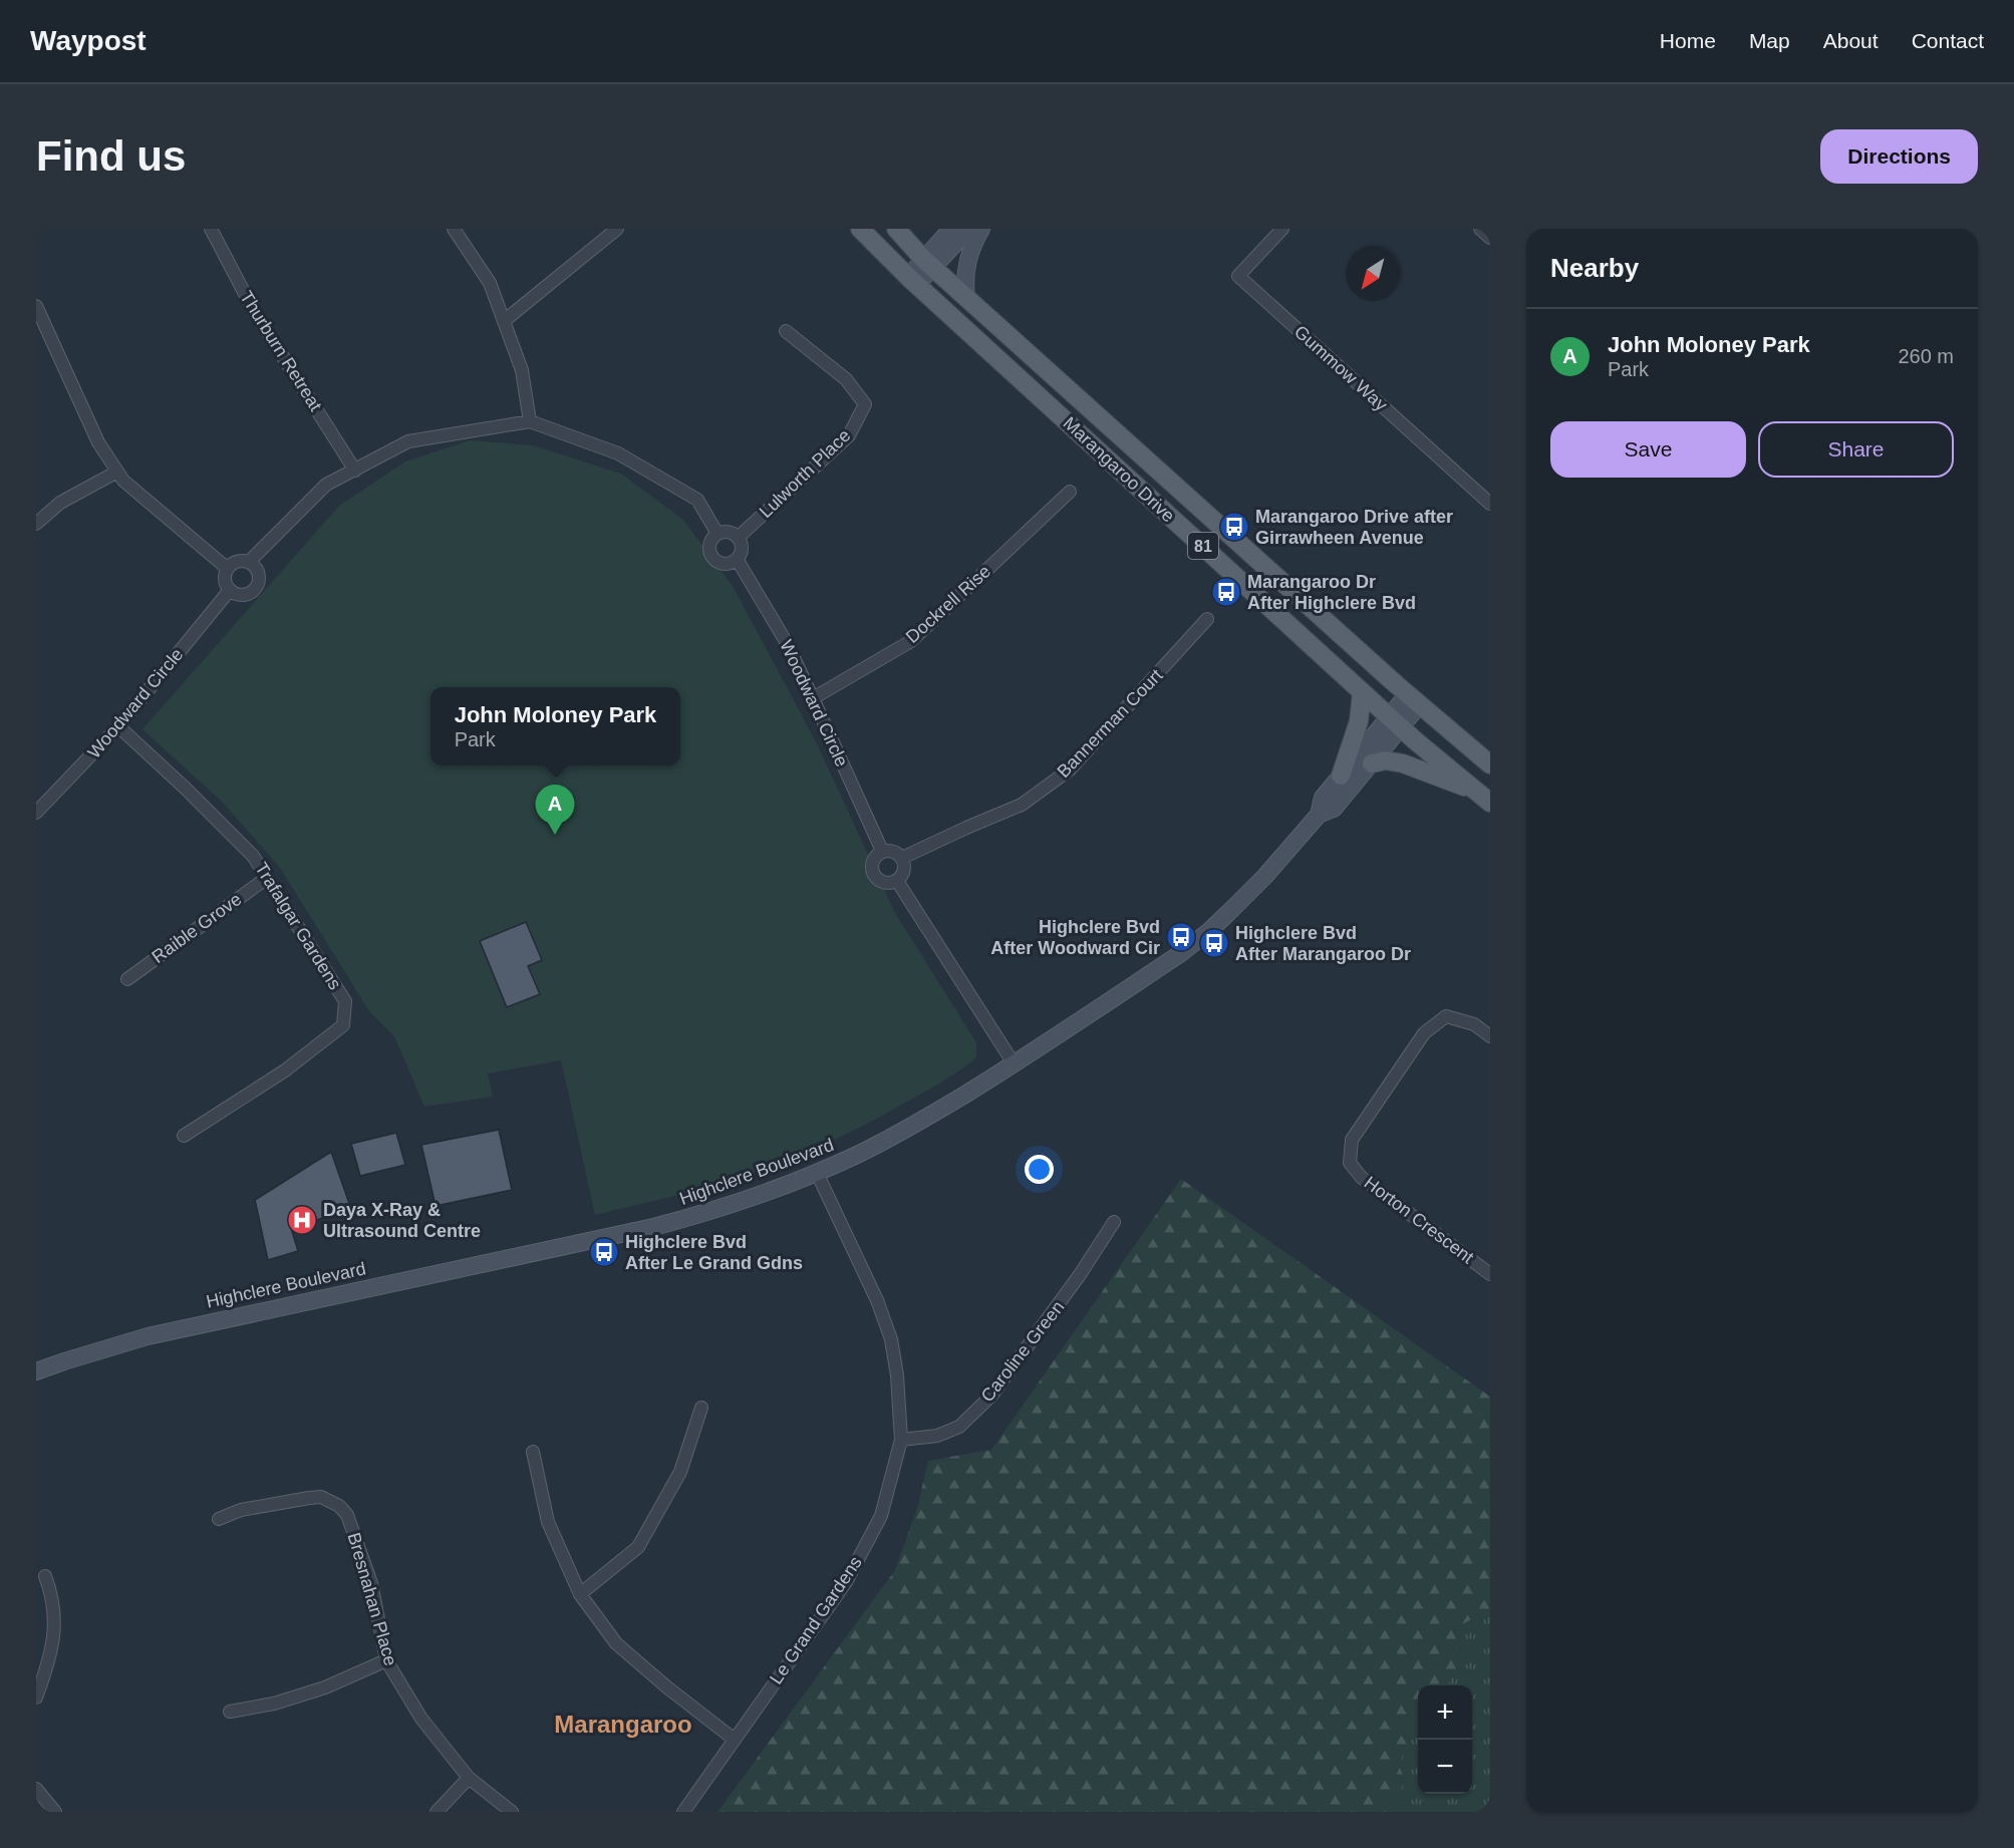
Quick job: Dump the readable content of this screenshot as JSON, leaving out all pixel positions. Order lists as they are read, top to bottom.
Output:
{
  "streets": {
    "main road": ["Marangaroo Drive", "81"],
    "street": [
      "Thurburn Retreat",
      "Gummow Way",
      "Lulworth Place",
      "Dockrell Rise",
      "Woodward Circle",
      "Bannerman Court",
      "Trafalgar Gardens",
      "Raible Grove",
      "Highclere Boulevard",
      "Horton Crescent",
      "Caroline Green",
      "Bresnahan Place",
      "Le Grand Gardens"
    ]
  },
  "crossings": [
    ["Marangaroo Drive", "Highclere Boulevard"],
    ["Lulworth Place", "Woodward Circle"],
    ["Dockrell Rise", "Woodward Circle"],
    ["Woodward Circle", "Bannerman Court"],
    ["Woodward Circle", "Trafalgar Gardens"],
    ["Trafalgar Gardens", "Raible Grove"],
    ["Highclere Boulevard", "Le Grand Gardens"],
    ["Caroline Green", "Le Grand Gardens"]
  ],
  "districts": ["Marangaroo"],
  "places": {
    "bus stop": [
      "Marangaroo Drive after Girrawheen Avenue",
      "Marangaroo Dr After Highclere Bvd",
      "Highclere Bvd After Woodward Cir",
      "Highclere Bvd After Marangaroo Dr",
      "Highclere Bvd After Le Grand Gdns"
    ],
    "hospital": ["Daya X-Ray & Ultrasound Centre"]
  },
  "north": "bottom left",
  "page": {
    "header": "Waypost",
    "nav": [
      "Home",
      "Map",
      "About",
      "Contact"
    ],
    "buttons": [
      "Directions",
      ["Save", "Share"]
    ],
    "title": "Find us",
    "heading": "Nearby",
    "list": [
      {
        "mark": "A",
        "name": "John Moloney Park",
        "note": "Park",
        "value": "260 m"
      }
    ],
    "popup": ["John Moloney Park", "Park"],
    "pins": "A",
    "map_buttons": ["+", "−"]
  }
}
